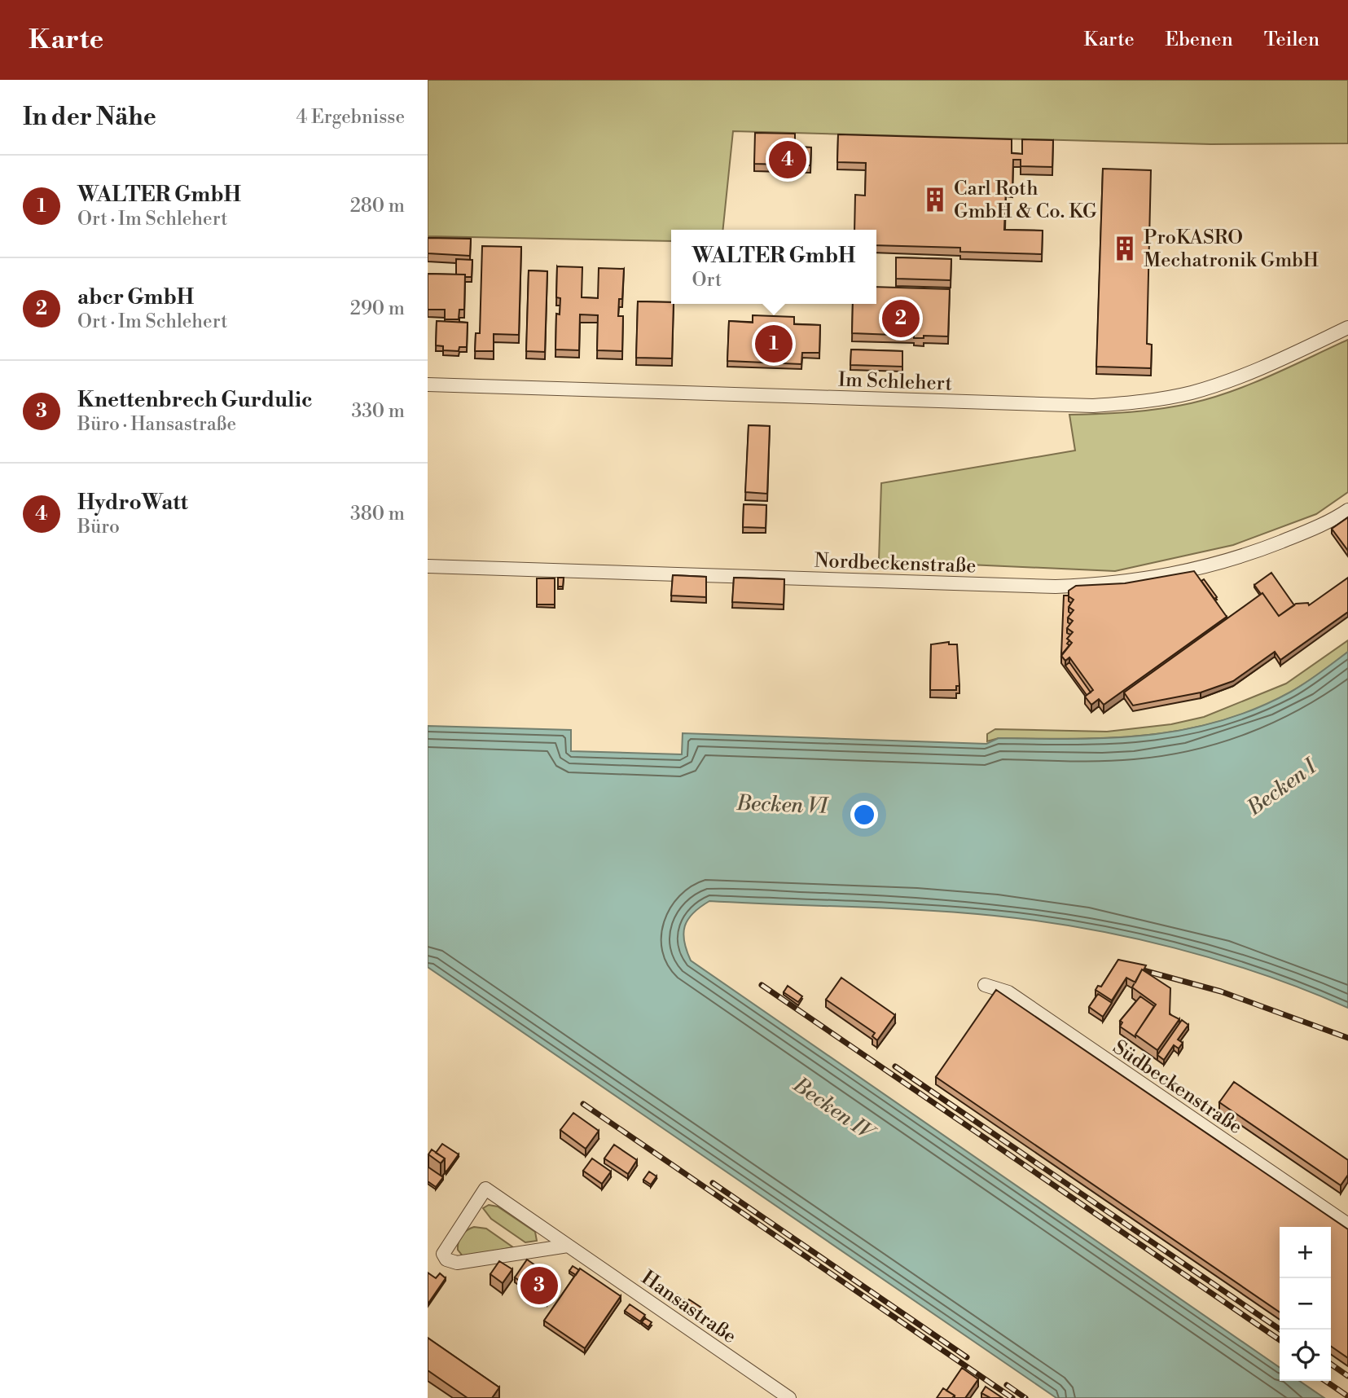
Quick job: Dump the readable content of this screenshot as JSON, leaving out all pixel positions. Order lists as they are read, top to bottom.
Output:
{
  "streets": {
    "street": [
      "Im Schlehert",
      "Nordbeckenstraße",
      "Südbeckenstraße",
      "Hansastraße"
    ]
  },
  "water": ["Becken I", "Becken VI", "Becken IV"],
  "places": {
    "building": ["Carl Roth GmbH & Co. KG", "ProKASRO Mechatronik GmbH"]
  },
  "page": {
    "header": "Karte",
    "nav": ["Karte", "Ebenen", "Teilen"],
    "heading": ["In der Nähe", "4 Ergebnisse"],
    "pins": [
      "4",
      "2",
      "1",
      "3"
    ],
    "list": [
      {
        "mark": "1",
        "name": "WALTER GmbH",
        "note": "Ort · Im Schlehert",
        "value": "280 m"
      },
      {
        "mark": "2",
        "name": "abcr GmbH",
        "note": "Ort · Im Schlehert",
        "value": "290 m"
      },
      {
        "mark": "3",
        "name": "Knettenbrech Gurdulic",
        "note": "Büro · Hansastraße",
        "value": "330 m"
      },
      {
        "mark": "4",
        "name": "HydroWatt",
        "note": "Büro",
        "value": "380 m"
      }
    ],
    "popup": ["WALTER GmbH", "Ort"],
    "map_buttons": ["+", "−"]
  }
}
